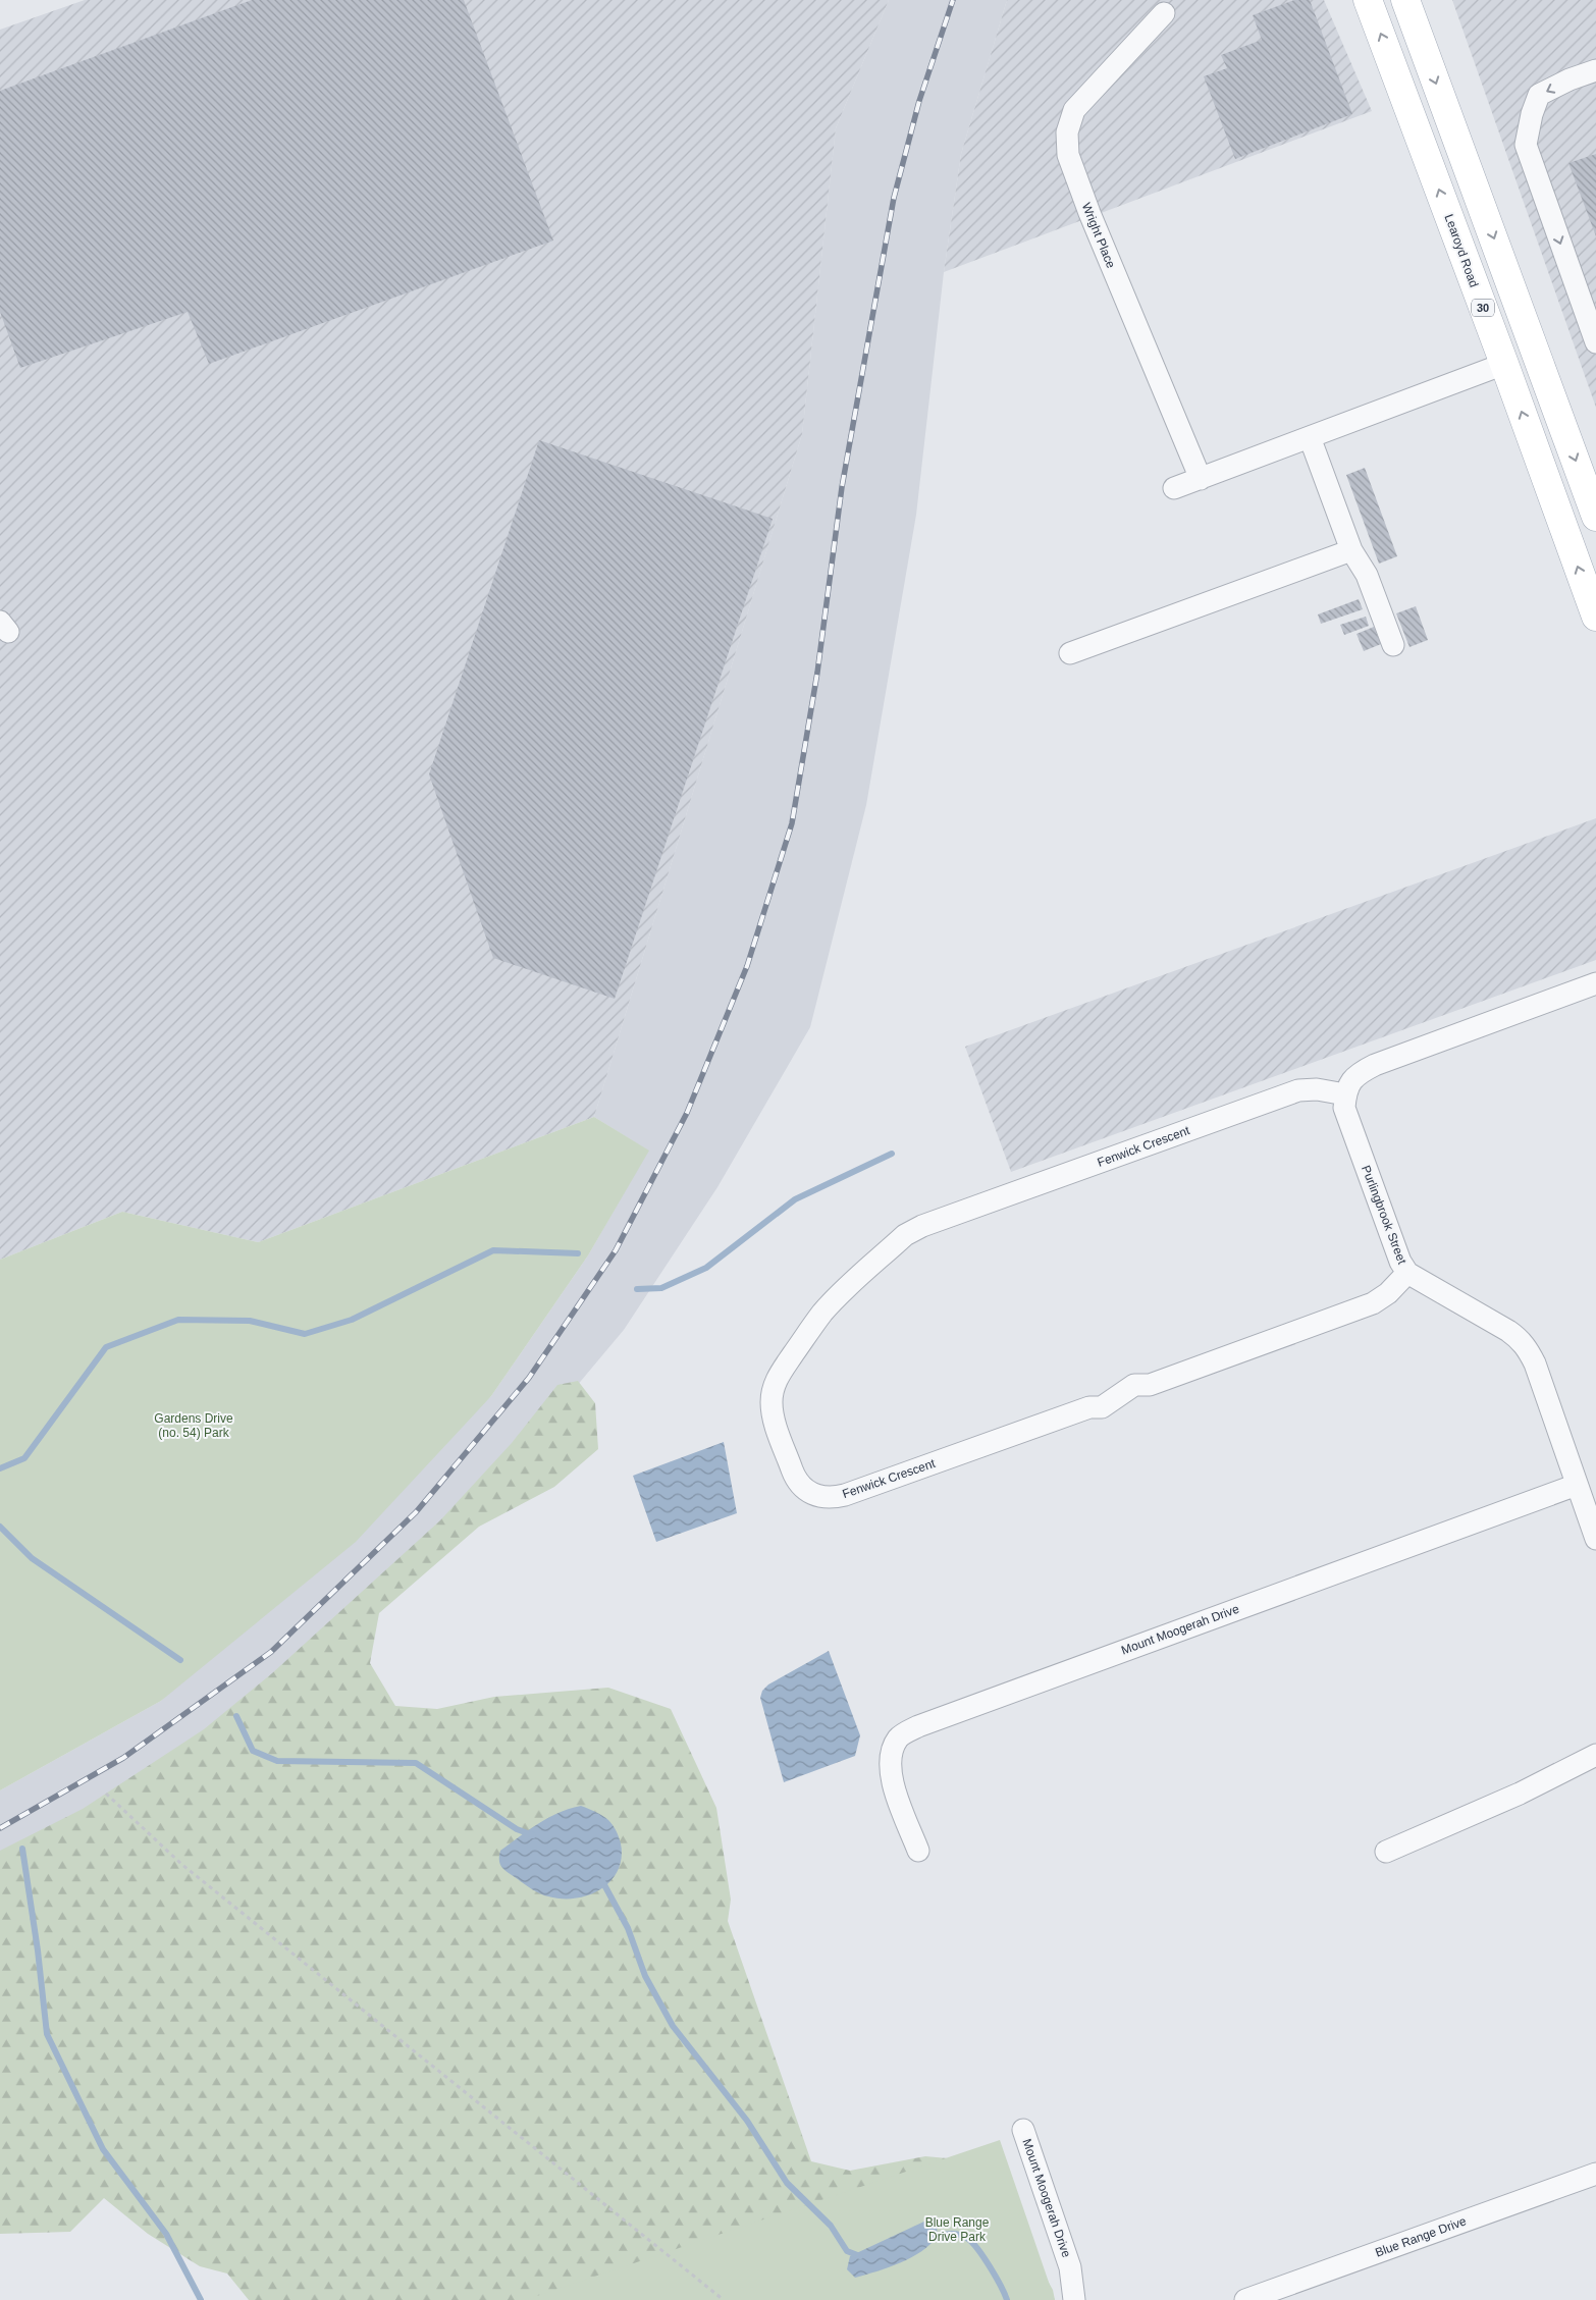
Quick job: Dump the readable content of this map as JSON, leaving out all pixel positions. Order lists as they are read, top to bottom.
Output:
{
  "streets": {
    "main road": ["Learoyd Road", "30"],
    "street": [
      "Wright Place",
      "Fenwick Crescent",
      "Purlingbrook Street",
      "Mount Moogerah Drive",
      "Blue Range Drive"
    ]
  },
  "crossings": [
    ["Fenwick Crescent", "Purlingbrook Street"],
    ["Purlingbrook Street", "Mount Moogerah Drive"]
  ],
  "parks": ["Gardens Drive (no. 54) Park", "Blue Range Drive Park"]
}
